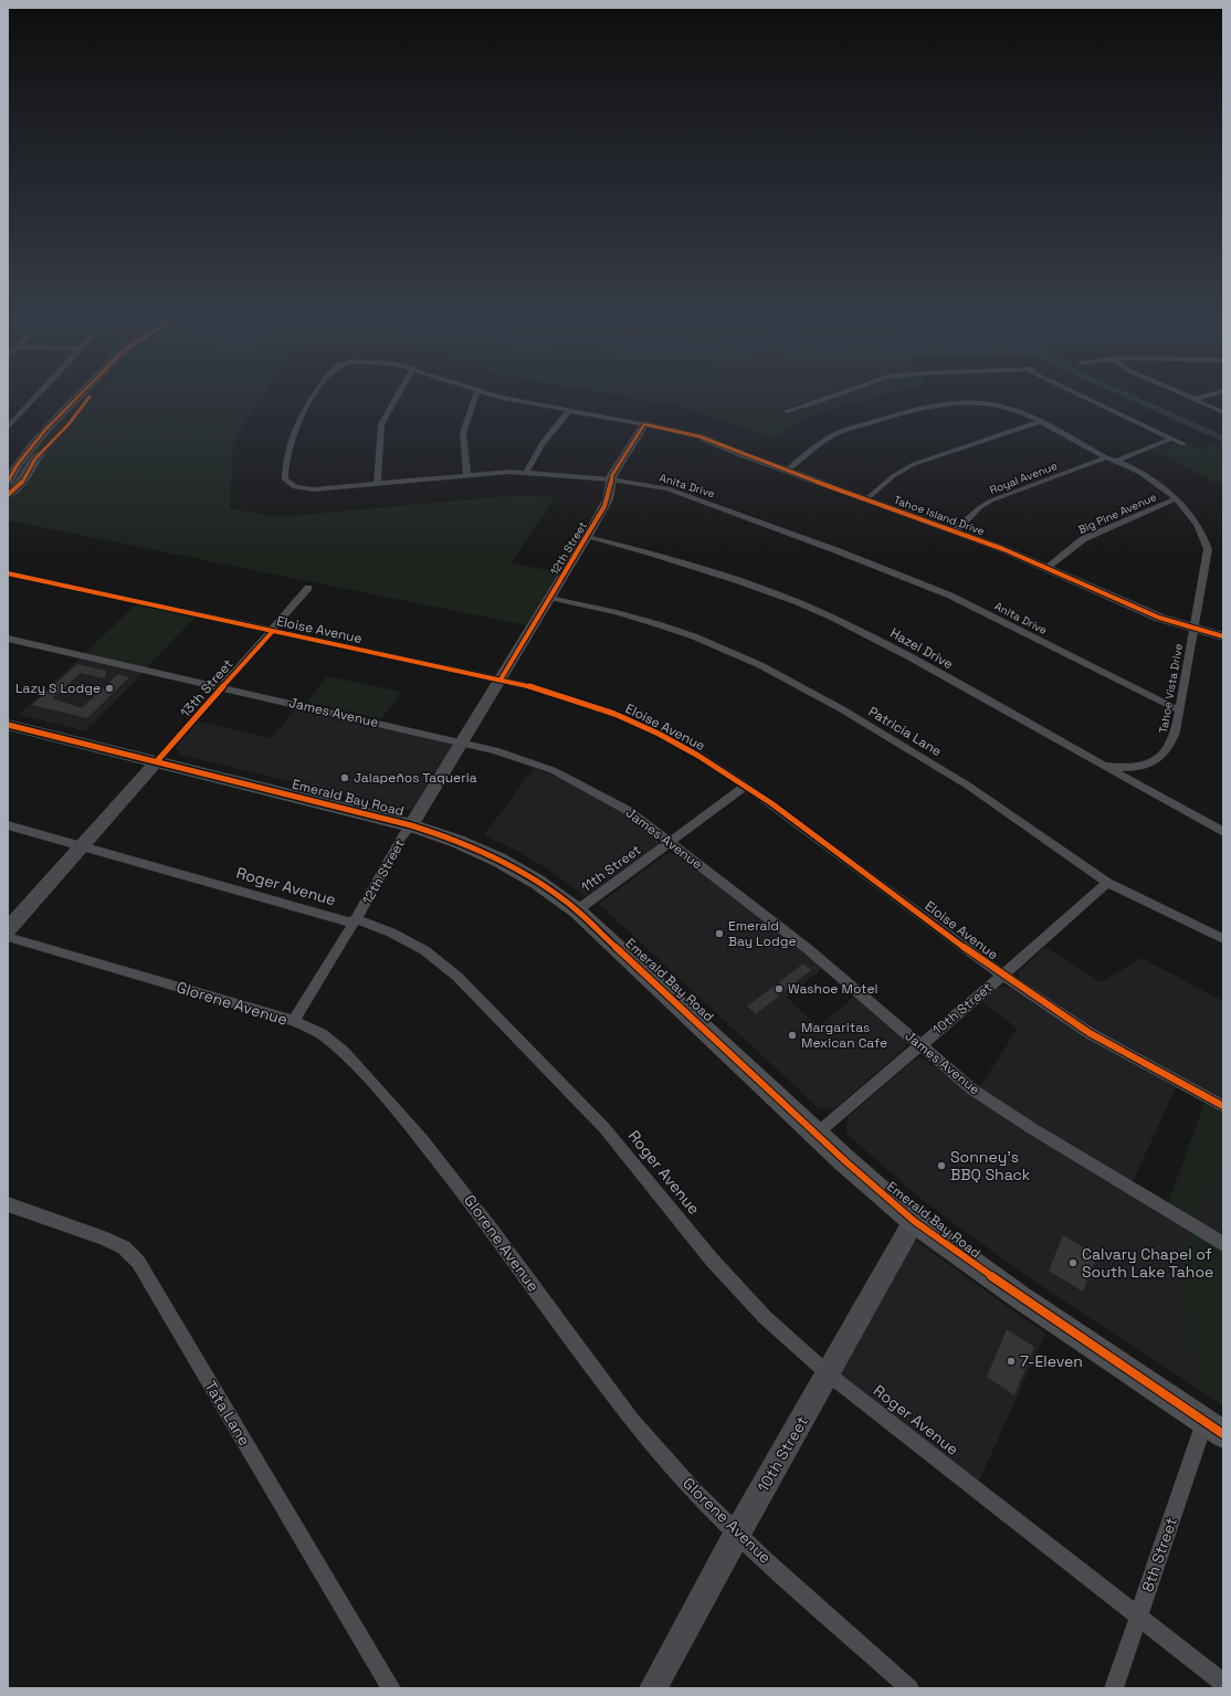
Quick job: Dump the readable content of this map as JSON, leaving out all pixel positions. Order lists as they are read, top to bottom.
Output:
{
  "streets": {
    "main road": ["Emerald Bay Road"],
    "street": [
      "Royal Avenue",
      "Anita Drive",
      "Big Pine Avenue",
      "Tahoe Island Drive",
      "12th Street",
      "Eloise Avenue",
      "Hazel Drive",
      "13th Street",
      "Tahoe Vista Drive",
      "James Avenue",
      "Patricia Lane",
      "11th Street",
      "Roger Avenue",
      "Glorene Avenue",
      "10th Street",
      "Tata Lane",
      "8th Street"
    ]
  },
  "crossings": [
    ["Royal Avenue", "Tahoe Island Drive"],
    ["Royal Avenue", "Tahoe Vista Drive"],
    ["Anita Drive", "12th Street"],
    ["Anita Drive", "Tahoe Vista Drive"],
    ["Big Pine Avenue", "Tahoe Island Drive"],
    ["Big Pine Avenue", "Tahoe Vista Drive"],
    ["Tahoe Island Drive", "12th Street"],
    ["Tahoe Island Drive", "Tahoe Vista Drive"],
    ["12th Street", "Eloise Avenue"],
    ["12th Street", "Hazel Drive"],
    ["12th Street", "James Avenue"],
    ["12th Street", "Patricia Lane"],
    ["12th Street", "Emerald Bay Road"],
    ["12th Street", "Roger Avenue"],
    ["12th Street", "Glorene Avenue"],
    ["Eloise Avenue", "13th Street"],
    ["Eloise Avenue", "11th Street"],
    ["Eloise Avenue", "10th Street"],
    ["Hazel Drive", "Tahoe Vista Drive"],
    ["13th Street", "James Avenue"],
    ["13th Street", "Emerald Bay Road"],
    ["13th Street", "Roger Avenue"],
    ["James Avenue", "11th Street"],
    ["James Avenue", "10th Street"],
    ["Patricia Lane", "10th Street"],
    ["Emerald Bay Road", "11th Street"],
    ["Emerald Bay Road", "10th Street"],
    ["Emerald Bay Road", "8th Street"],
    ["Roger Avenue", "10th Street"],
    ["Roger Avenue", "8th Street"],
    ["Glorene Avenue", "10th Street"]
  ],
  "places": [
    "Lazy S Lodge",
    "Jalapeños Taqueria",
    "Emerald Bay Lodge",
    "Washoe Motel",
    "Margaritas Mexican Cafe",
    "Sonney's BBQ Shack",
    "Calvary Chapel of South Lake Tahoe",
    "7-Eleven"
  ]
}
